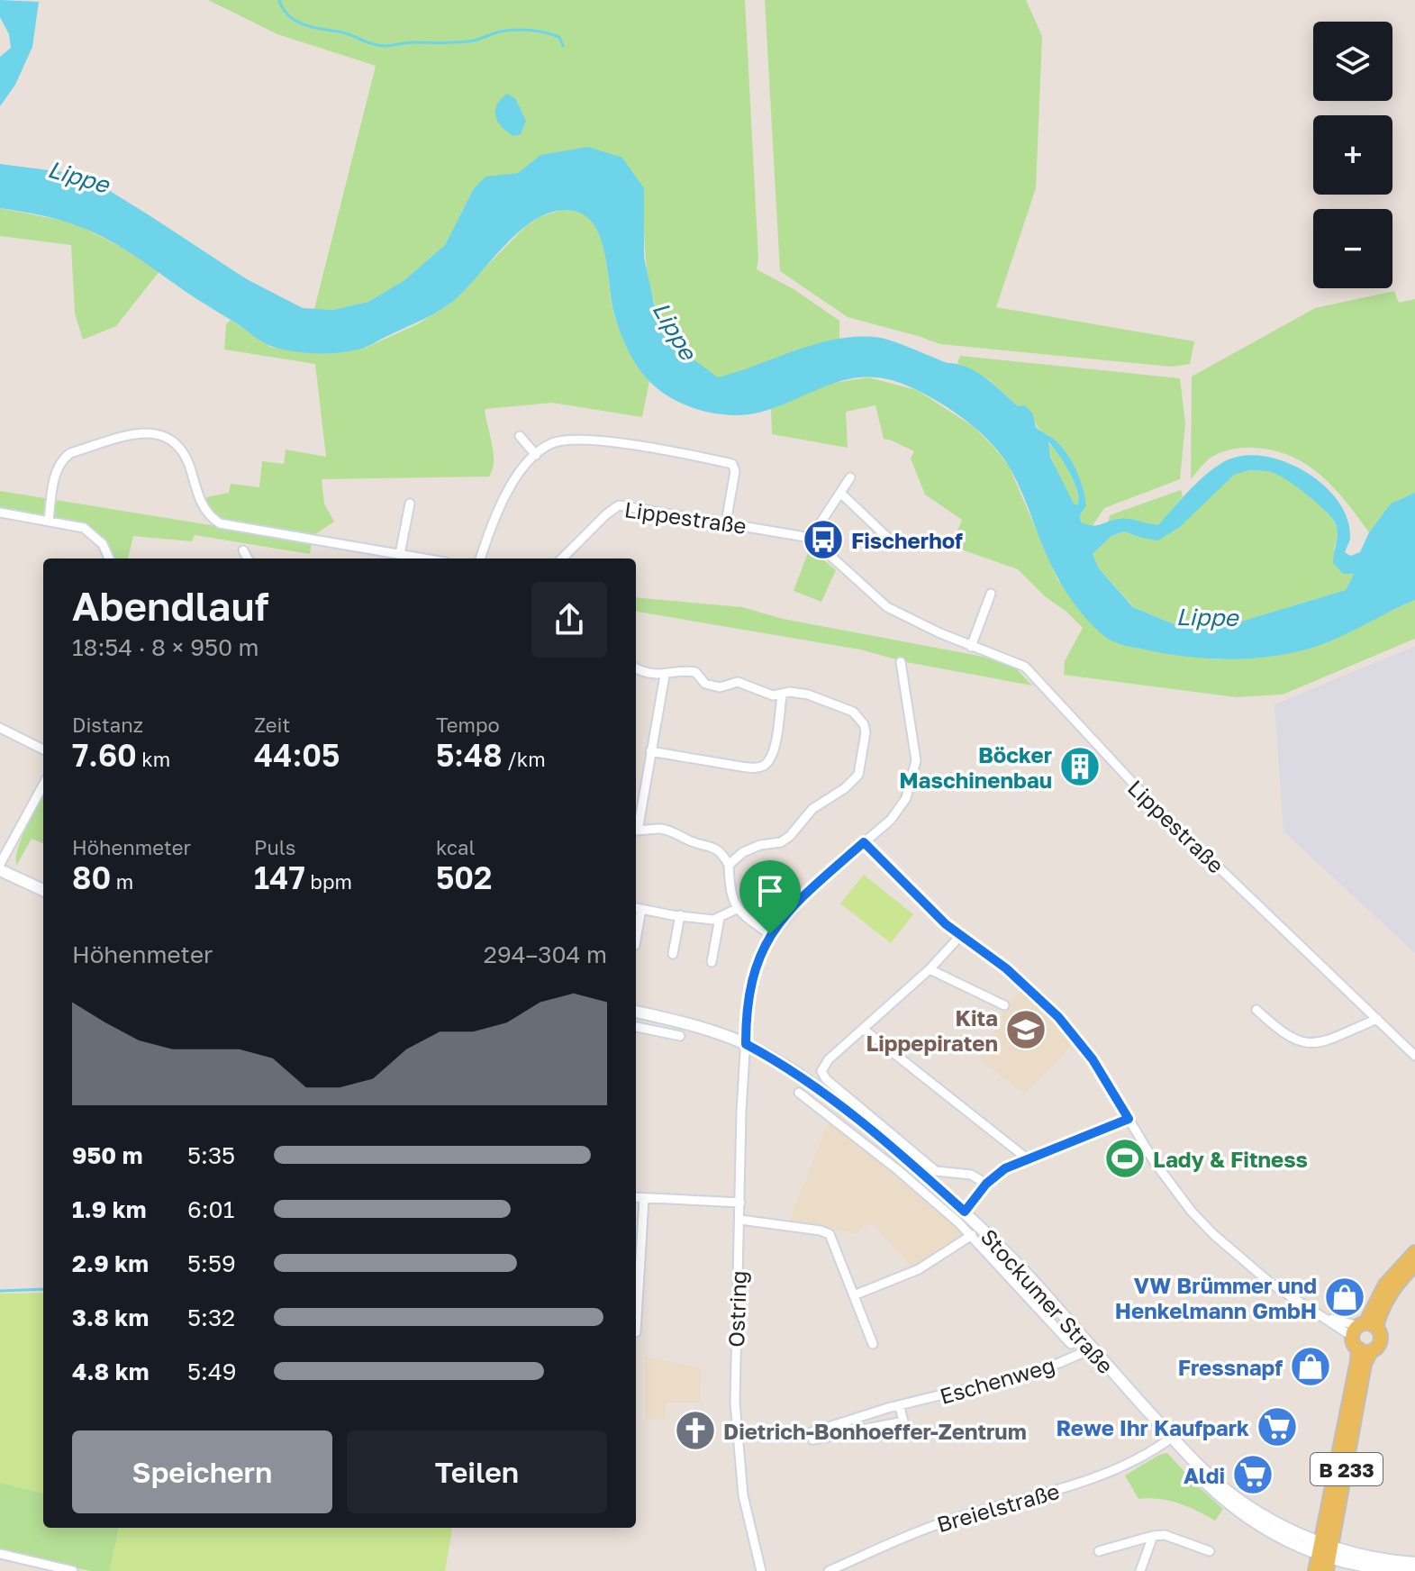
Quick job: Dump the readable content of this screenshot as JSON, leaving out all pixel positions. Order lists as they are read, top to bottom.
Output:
{
  "streets": {
    "main road": ["Stockumer Straße", "B 233"],
    "street": [
      "Lippestraße",
      "Ostring",
      "Eschenweg",
      "Breielstraße"
    ]
  },
  "crossings": [
    ["Stockumer Straße", "Ostring"],
    ["Stockumer Straße", "Eschenweg"],
    ["Stockumer Straße", "B 233"],
    ["Stockumer Straße", "Breielstraße"]
  ],
  "water": ["Lippe"],
  "places": {
    "bus stop": ["Fischerhof"],
    "building": ["Böcker Maschinenbau"],
    "school or university": ["Kita Lippepiraten"],
    "sports": ["Lady & Fitness"],
    "shop": ["VW Brümmer und Henkelmann GmbH", "Fressnapf"],
    "supermarket": ["Rewe Ihr Kaufpark", "Aldi"],
    "church": ["Dietrich-Bonhoeffer-Zentrum"]
  },
  "page": {
    "map_buttons": ["+", "−"],
    "heading": ["Abendlauf", "18:54 · 8 × 950 m"],
    "stats": [
      ["Distanz", "7.60 km"],
      ["Zeit", "44:05"],
      ["Tempo", "5:48 /km"],
      ["Höhenmeter", "80 m"],
      ["Puls", "147 bpm"],
      ["kcal", "502"]
    ],
    "chart": ["Höhenmeter", "294–304 m"],
    "list": [
      {
        "name": "950 m",
        "note": "5:35"
      },
      {
        "name": "1.9 km",
        "note": "6:01"
      },
      {
        "name": "2.9 km",
        "note": "5:59"
      },
      {
        "name": "3.8 km",
        "note": "5:32"
      },
      {
        "name": "4.8 km",
        "note": "5:49"
      }
    ],
    "buttons": ["Speichern", "Teilen"]
  }
}
